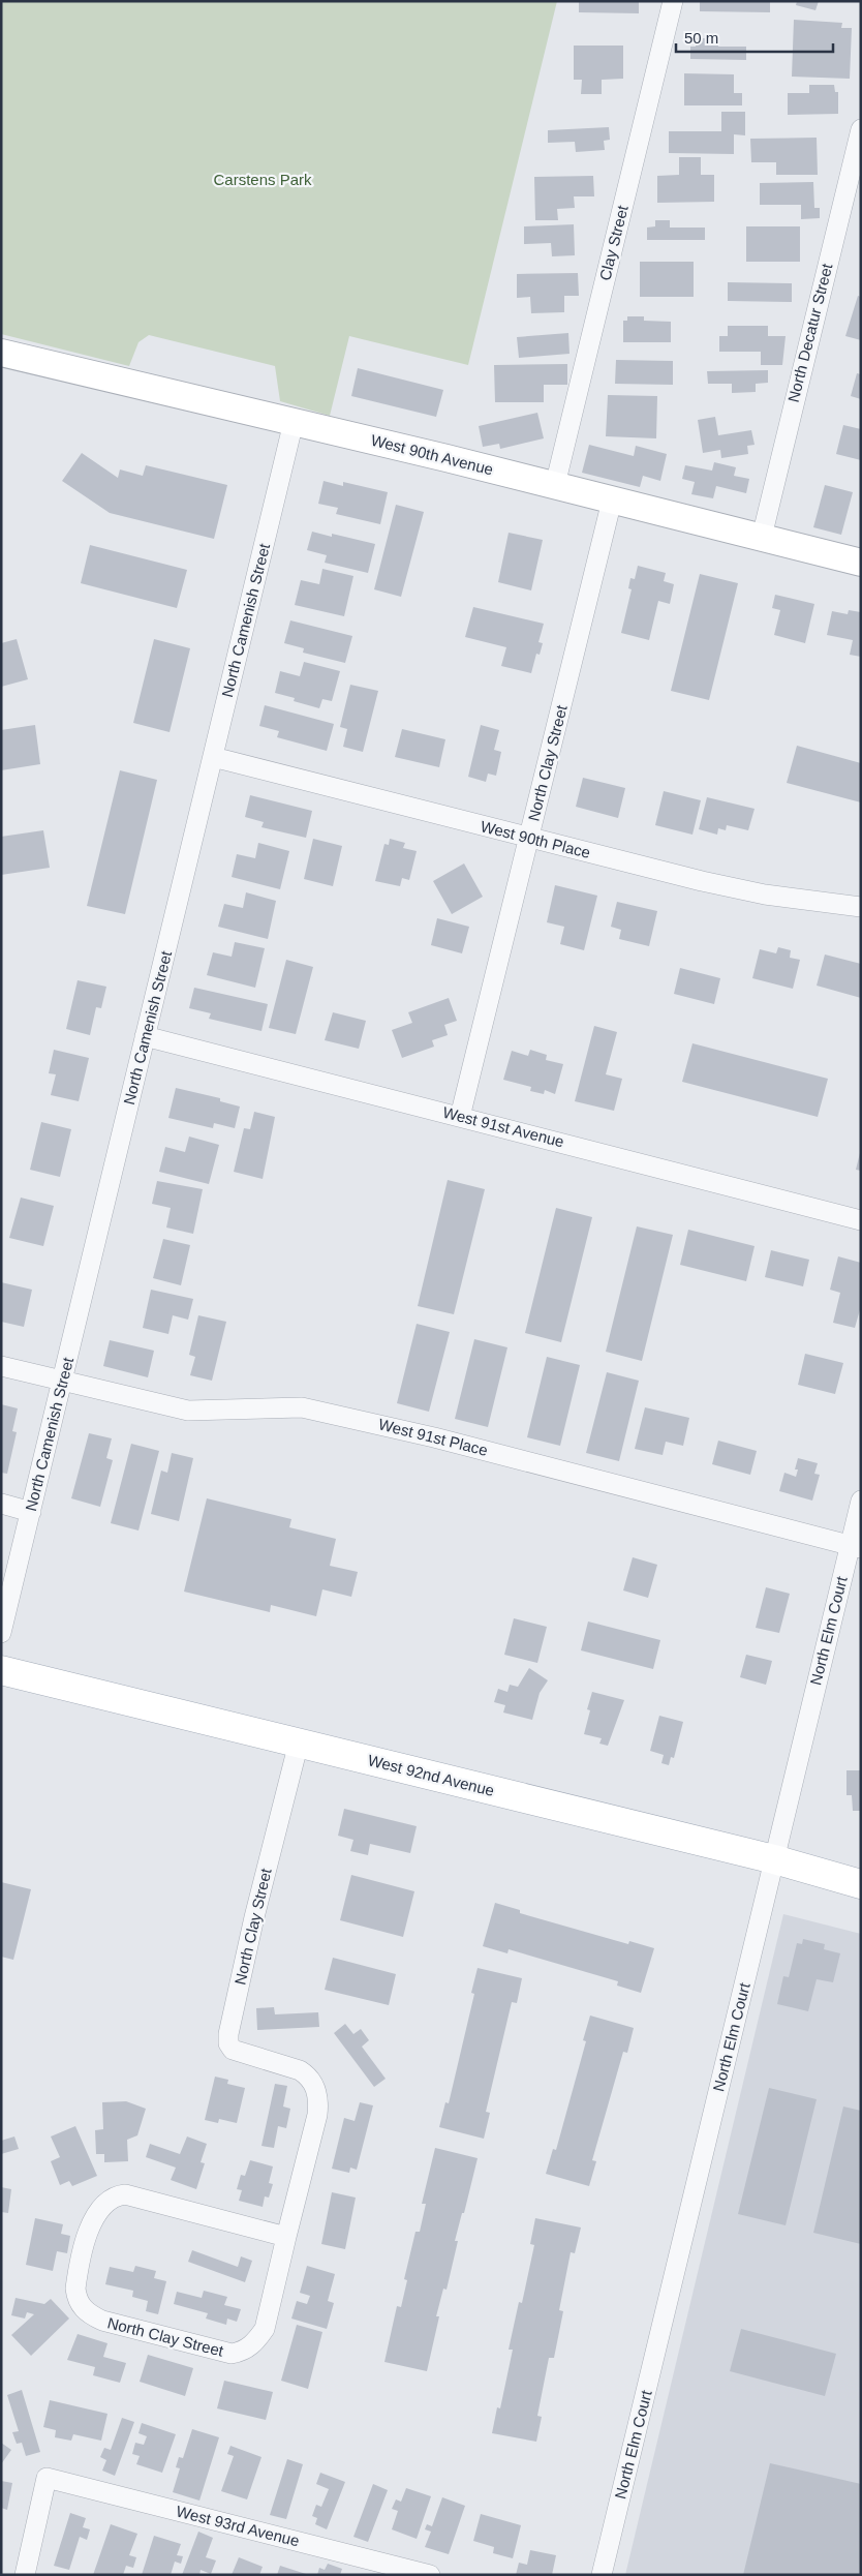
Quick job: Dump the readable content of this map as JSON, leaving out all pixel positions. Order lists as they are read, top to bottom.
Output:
{
  "streets": {
    "main road": ["West 92nd Avenue"],
    "street": [
      "Clay Street",
      "North Decatur Street",
      "West 90th Avenue",
      "North Camenish Street",
      "North Clay Street",
      "West 90th Place",
      "West 91st Avenue",
      "West 91st Place",
      "North Elm Court",
      "West 93rd Avenue"
    ]
  },
  "crossings": [
    ["Clay Street", "West 90th Avenue"],
    ["North Decatur Street", "West 90th Avenue"],
    ["West 90th Avenue", "North Camenish Street"],
    ["West 90th Avenue", "North Clay Street"],
    ["North Camenish Street", "West 90th Place"],
    ["North Camenish Street", "West 91st Avenue"],
    ["North Camenish Street", "West 91st Place"],
    ["North Clay Street", "West 90th Place"],
    ["North Clay Street", "West 91st Avenue"],
    ["North Clay Street", "West 92nd Avenue"],
    ["West 91st Place", "North Elm Court"],
    ["North Elm Court", "West 92nd Avenue"]
  ],
  "parks": ["Carstens Park"],
  "scale_bar": "50 m"
}
